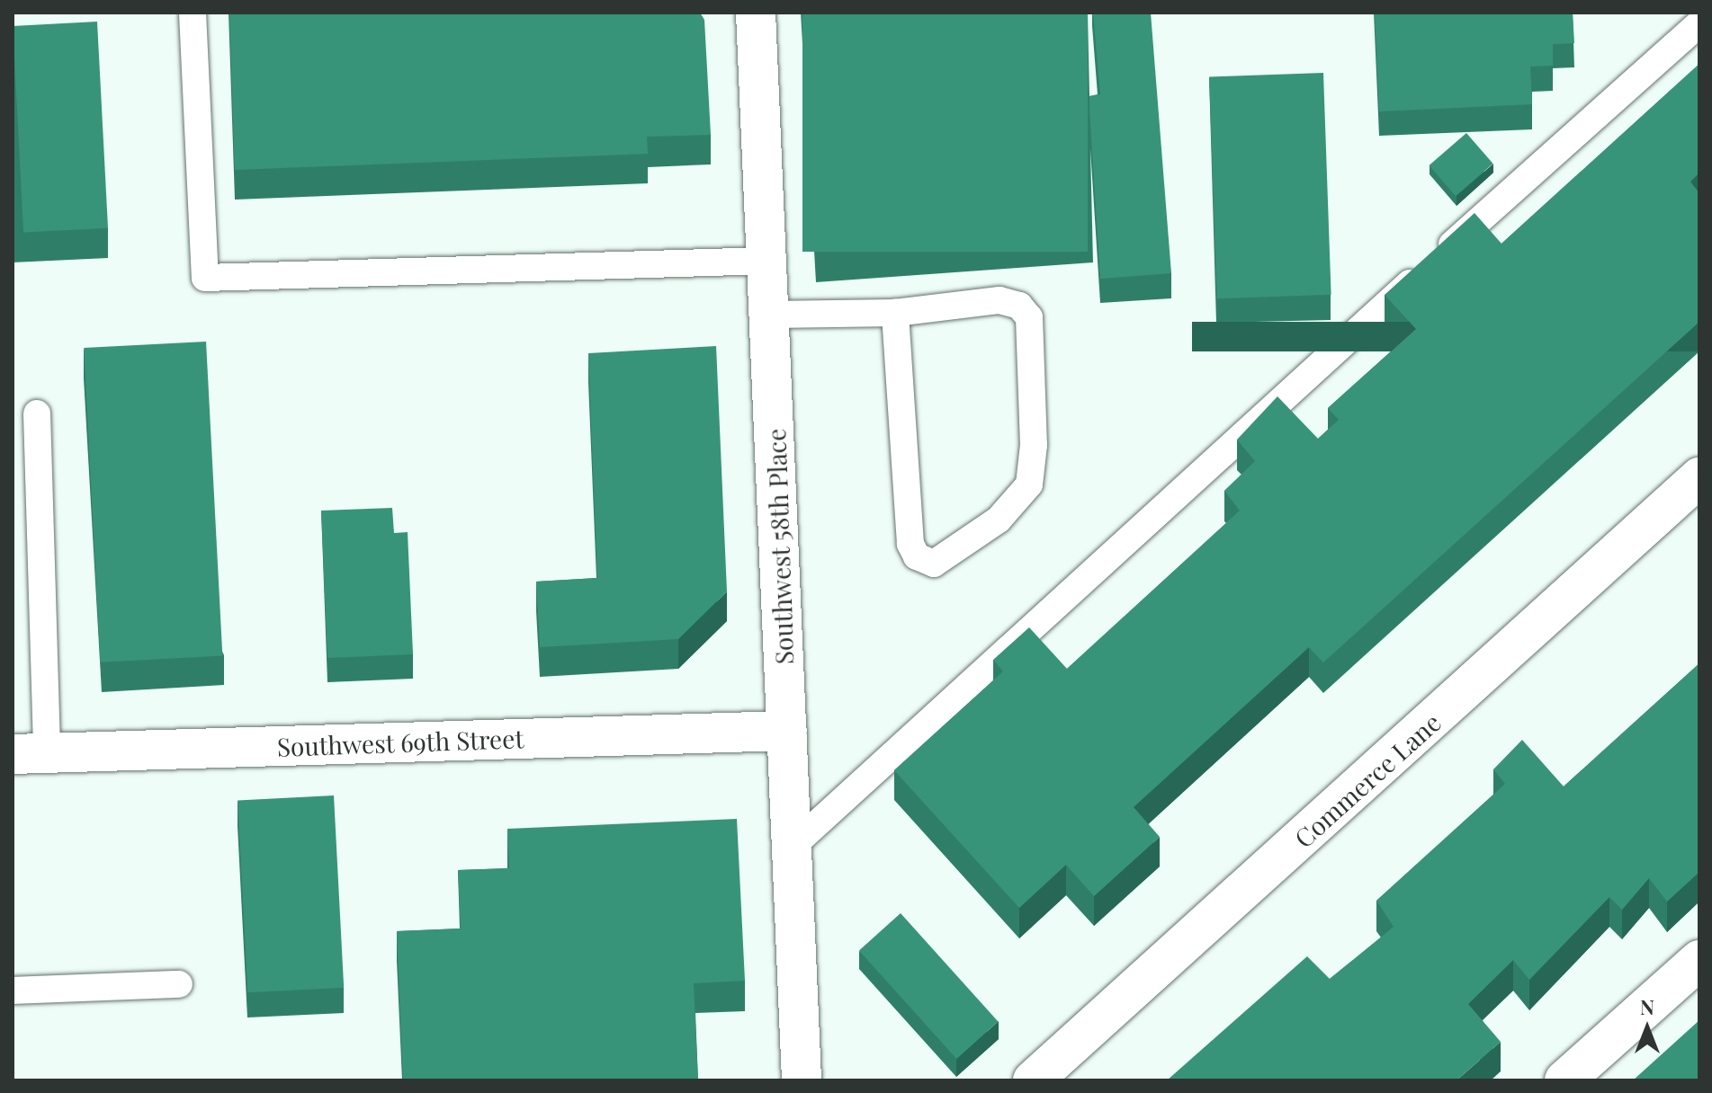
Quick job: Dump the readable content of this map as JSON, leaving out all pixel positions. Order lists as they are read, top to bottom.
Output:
{
  "streets": {
    "street": ["Southwest 58th Place", "Southwest 69th Street", "Commerce Lane"]
  },
  "crossings": [
    ["Southwest 58th Place", "Southwest 69th Street"]
  ],
  "north": "top"
}
